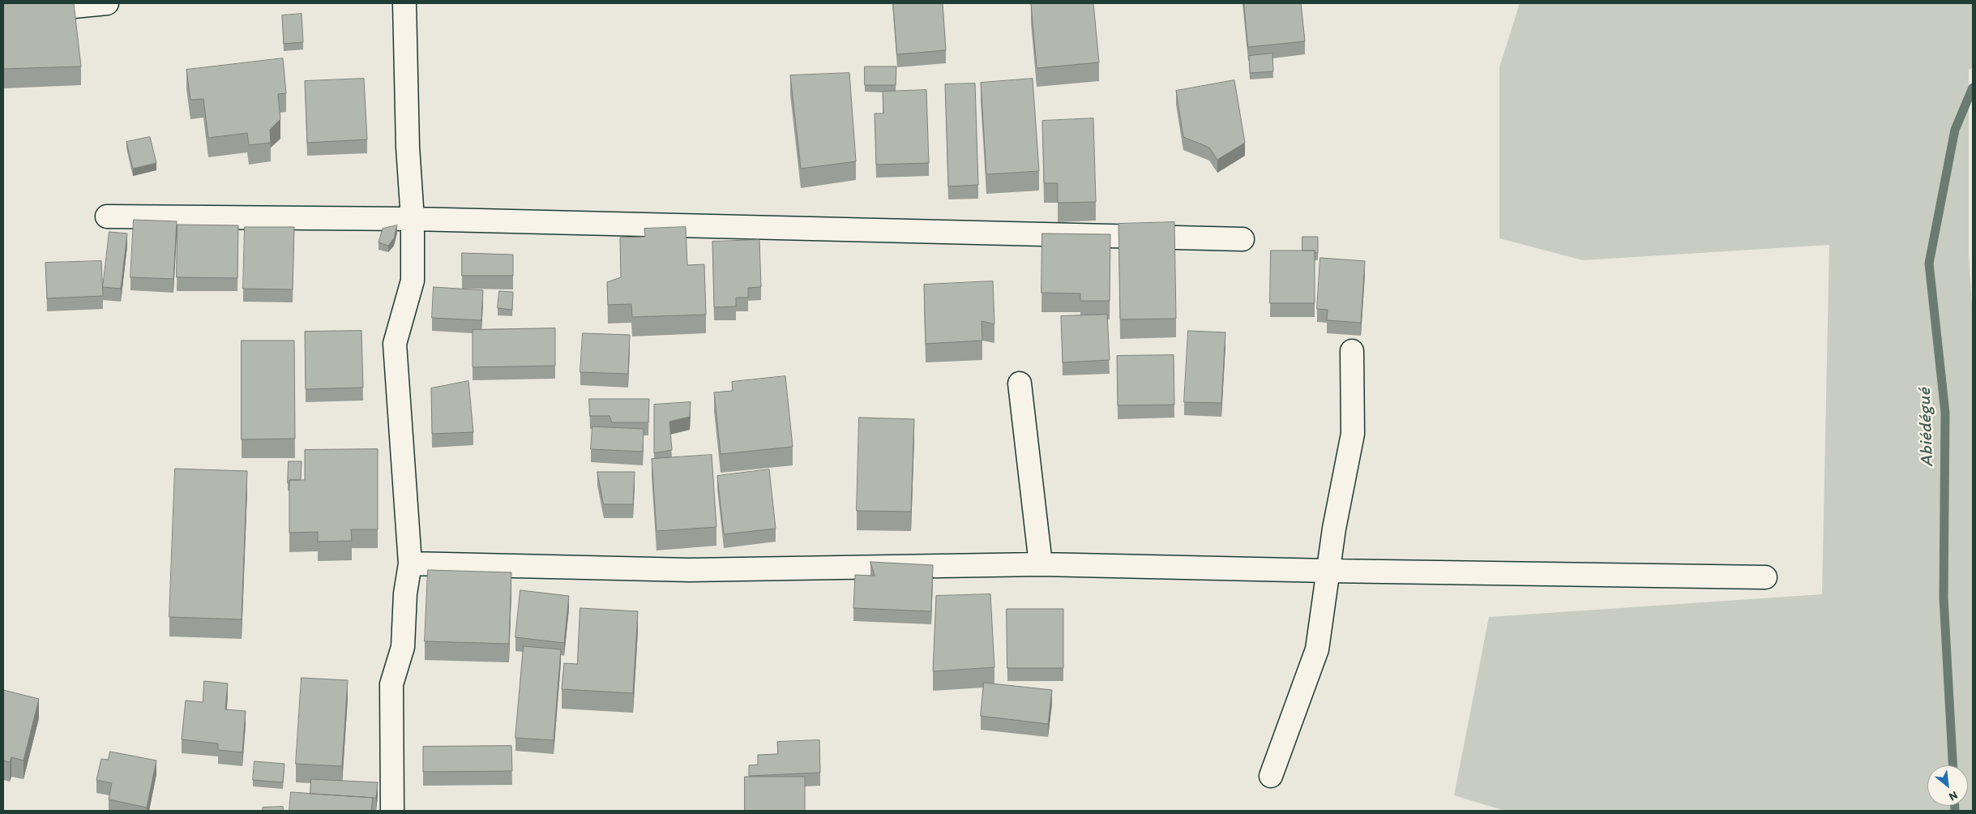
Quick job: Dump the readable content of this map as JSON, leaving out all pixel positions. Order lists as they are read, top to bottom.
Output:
{
  "water": ["Abiédégué"],
  "north": "bottom right"
}
